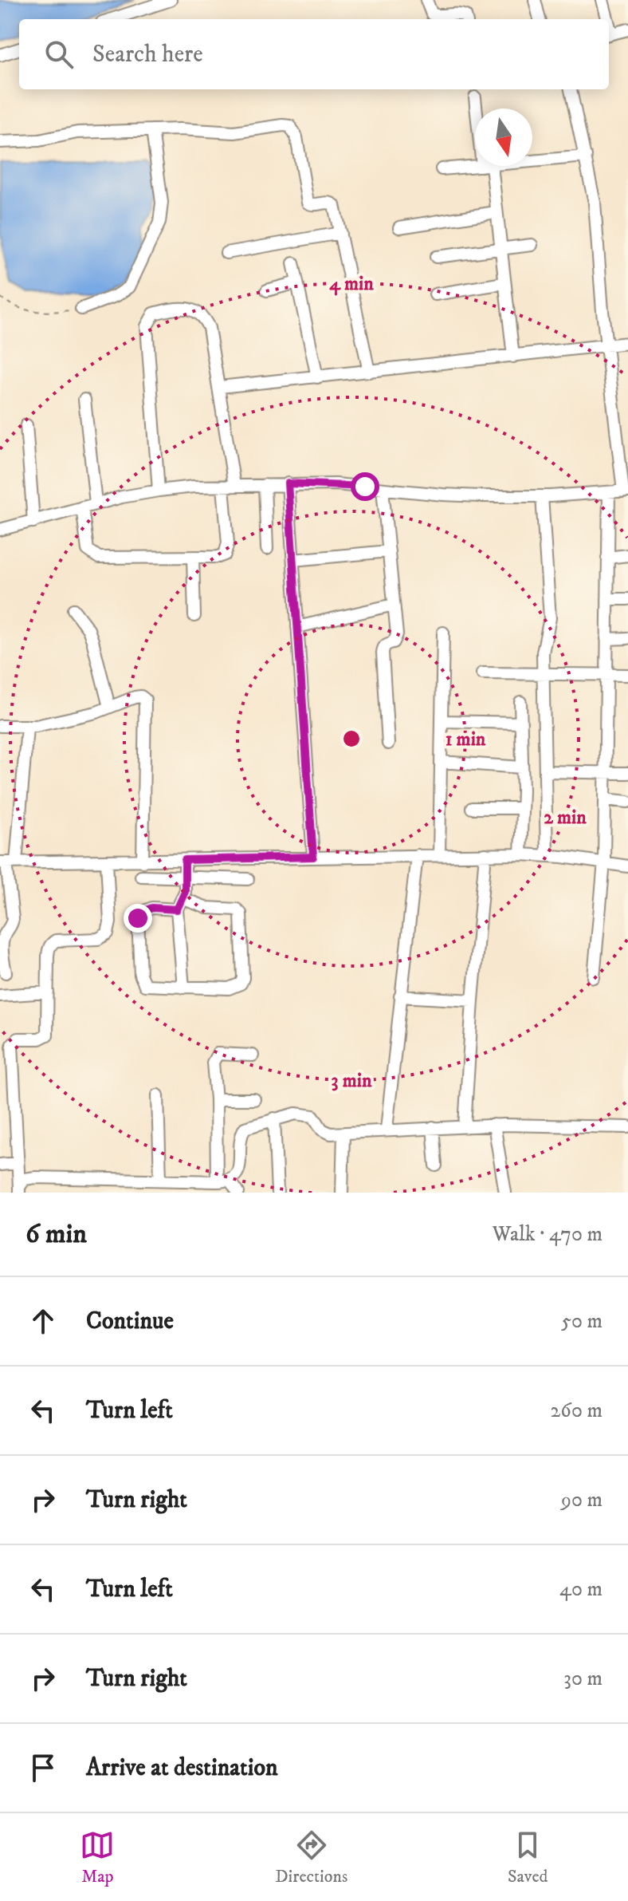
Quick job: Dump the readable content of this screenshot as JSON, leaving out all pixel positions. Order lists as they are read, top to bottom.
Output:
{
  "north": "bottom",
  "page": {
    "search": "Search here",
    "heading": ["6 min", "Walk · 470 m"],
    "list": [
      ["Continue", "50 m"],
      ["Turn left", "260 m"],
      ["Turn right", "90 m"],
      ["Turn left", "40 m"],
      ["Turn right", "30 m"],
      "Arrive at destination"
    ],
    "nav": ["Map", "Directions", "Saved"]
  },
  "rings": [
    "4 min",
    "1 min",
    "2 min",
    "3 min"
  ]
}
